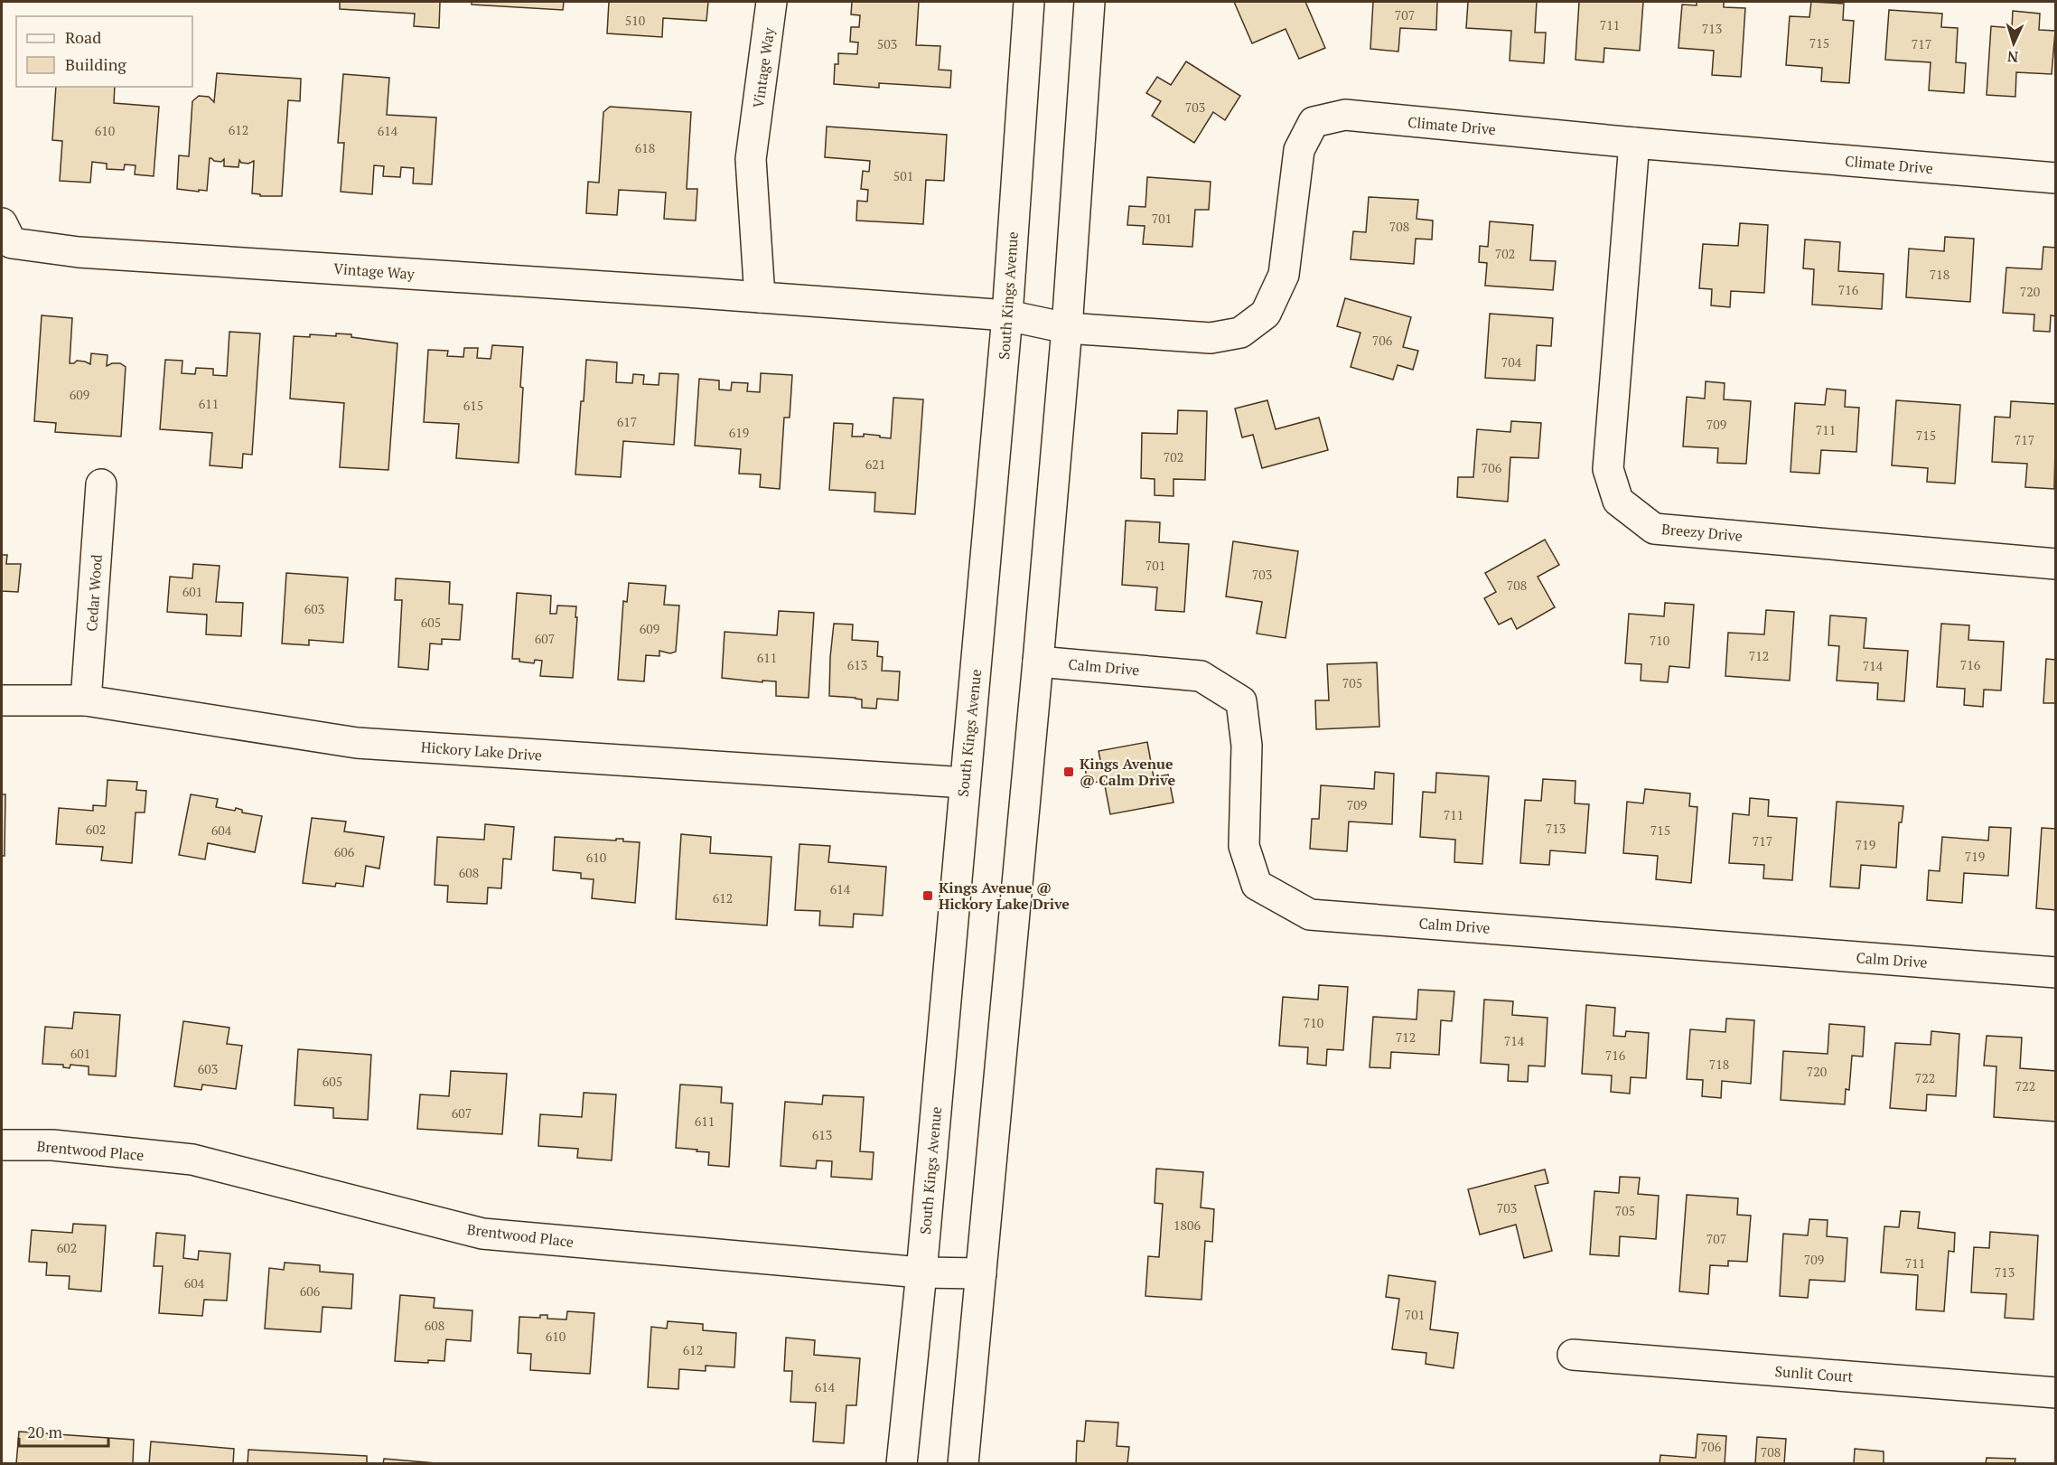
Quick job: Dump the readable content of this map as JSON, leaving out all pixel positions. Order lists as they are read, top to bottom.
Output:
{
  "streets": {
    "street": [
      "Vintage Way",
      "Climate Drive",
      "South Kings Avenue",
      "Breezy Drive",
      "Cedar Wood",
      "Calm Drive",
      "Hickory Lake Drive",
      "Brentwood Place",
      "Sunlit Court"
    ]
  },
  "crossings": [
    ["Vintage Way", "Climate Drive"],
    ["Vintage Way", "South Kings Avenue"],
    ["Climate Drive", "South Kings Avenue"],
    ["Climate Drive", "Breezy Drive"],
    ["South Kings Avenue", "Hickory Lake Drive"],
    ["South Kings Avenue", "Brentwood Place"],
    ["Cedar Wood", "Hickory Lake Drive"]
  ],
  "places": {
    "transit": ["Kings Avenue @ Calm Drive", "Kings Avenue @ Hickory Lake Drive"]
  },
  "house_numbers": [
    "707",
    "510",
    "711",
    "713",
    "715",
    "503",
    "717",
    "703",
    "612",
    "610",
    "614",
    "618",
    "501",
    "701",
    "708",
    "702",
    "718",
    "716",
    "720",
    "706",
    "704",
    "609",
    "611",
    "615",
    "617",
    "709",
    "711",
    "619",
    "715",
    "717",
    "702",
    "621",
    "706",
    "701",
    "703",
    "708",
    "601",
    "603",
    "605",
    "609",
    "607",
    "710",
    "712",
    "611",
    "613",
    "716",
    "714",
    "705",
    "709",
    "711",
    "713",
    "602",
    "604",
    "715",
    "717",
    "719",
    "606",
    "719",
    "610",
    "608",
    "614",
    "612",
    "710",
    "712",
    "714",
    "601",
    "716",
    "718",
    "603",
    "720",
    "722",
    "605",
    "722",
    "607",
    "611",
    "613",
    "703",
    "705",
    "1806",
    "707",
    "602",
    "709",
    "711",
    "713",
    "604",
    "606",
    "701",
    "608",
    "610",
    "612",
    "614",
    "706",
    "708"
  ],
  "legend": ["Road", "Building"],
  "scale_bar": "20 m",
  "north": "bottom"
}
